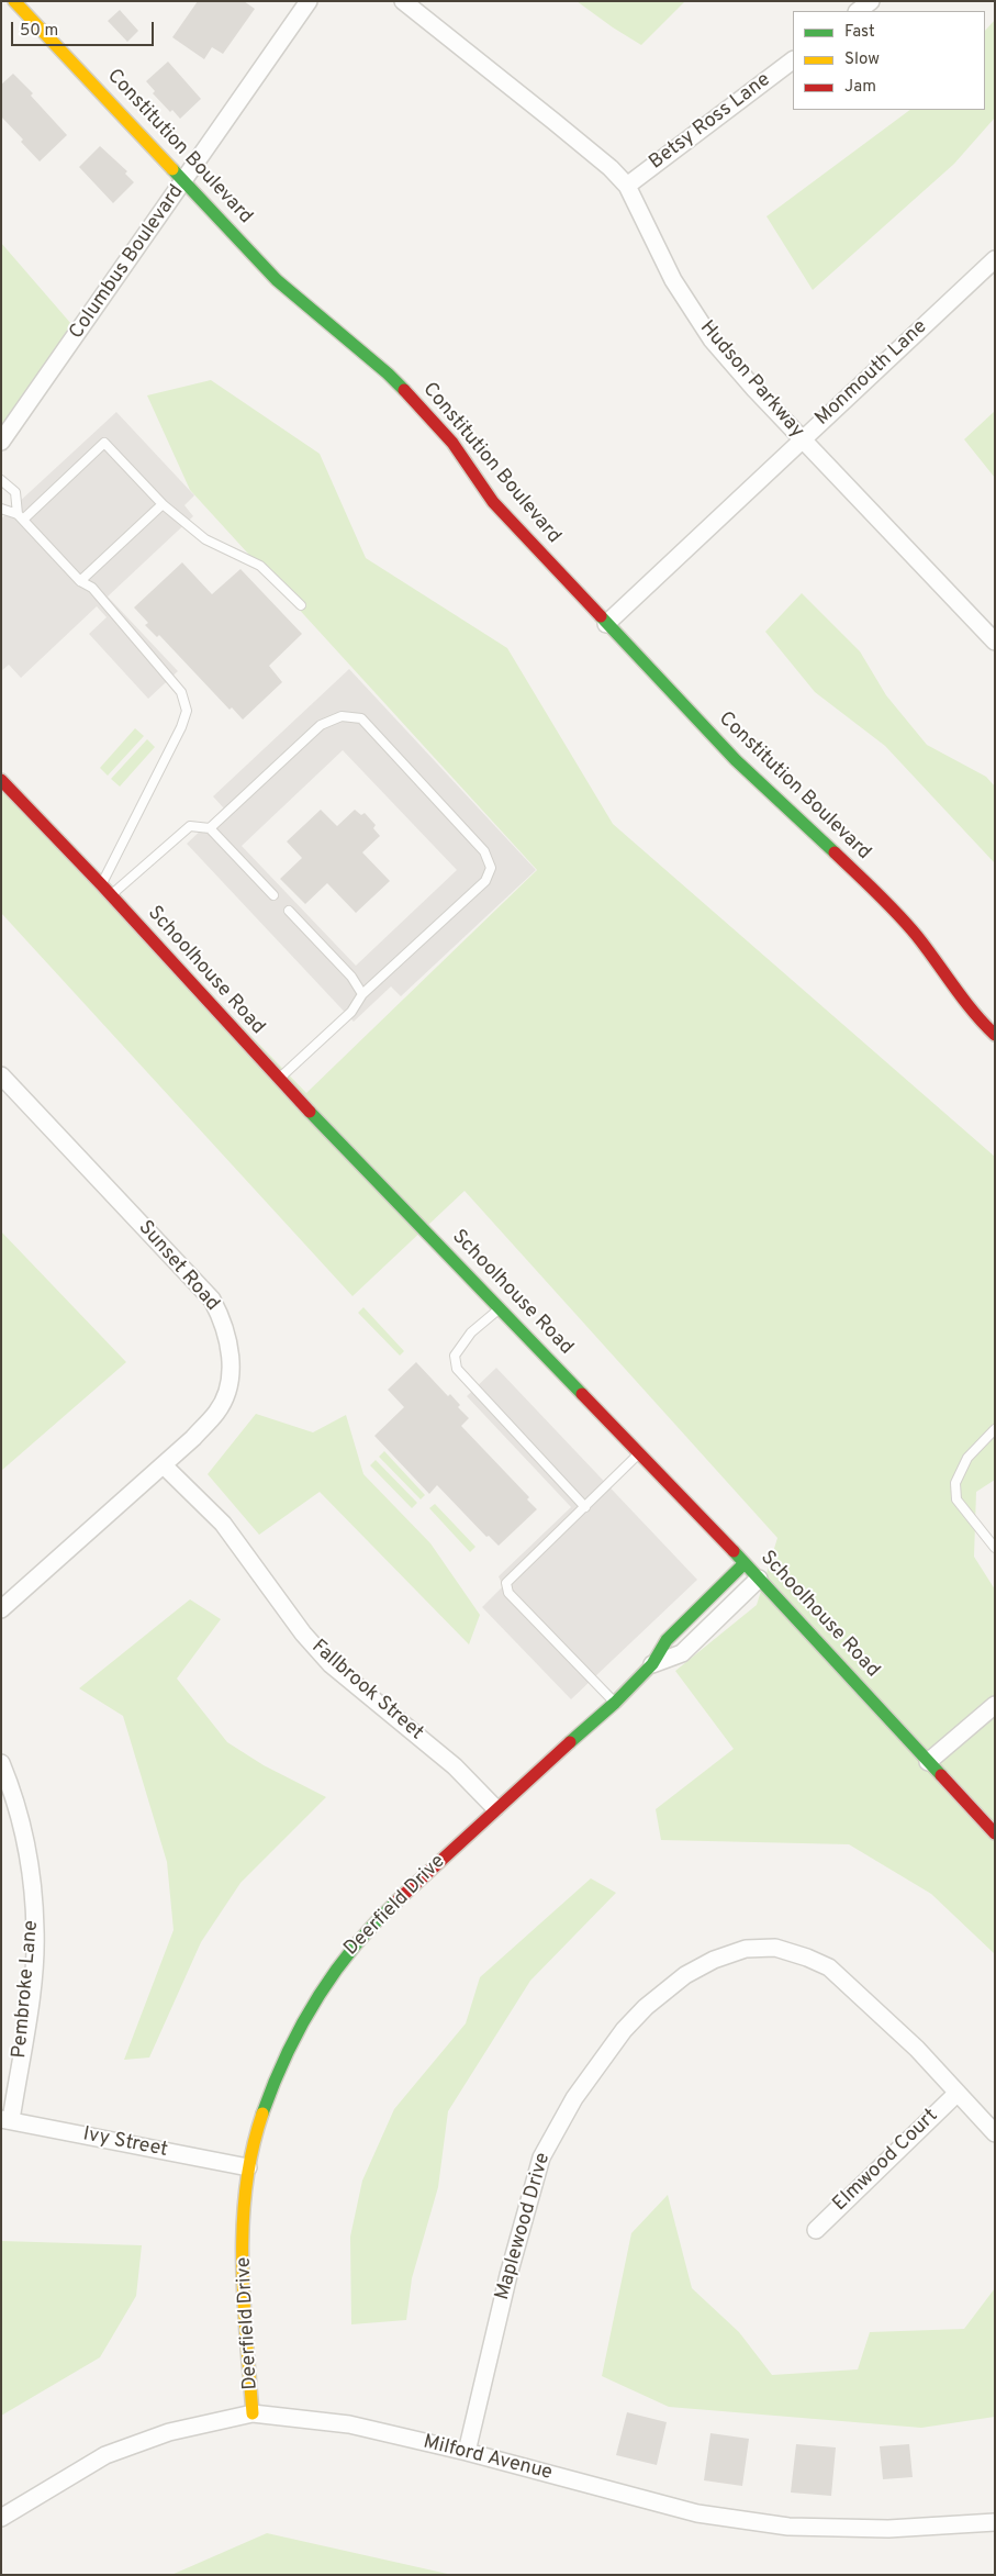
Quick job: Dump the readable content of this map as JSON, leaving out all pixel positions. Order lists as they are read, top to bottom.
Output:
{
  "streets": {
    "street": [
      "Betsy Ross Lane",
      "Constitution Boulevard",
      "Columbus Boulevard",
      "Monmouth Lane",
      "Hudson Parkway",
      "Schoolhouse Road",
      "Sunset Road",
      "Fallbrook Street",
      "Deerfield Drive",
      "Pembroke Lane",
      "Ivy Street",
      "Elmwood Court",
      "Maplewood Drive",
      "Milford Avenue"
    ]
  },
  "crossings": [
    ["Betsy Ross Lane", "Hudson Parkway"],
    ["Constitution Boulevard", "Columbus Boulevard"],
    ["Constitution Boulevard", "Monmouth Lane"],
    ["Monmouth Lane", "Hudson Parkway"],
    ["Schoolhouse Road", "Deerfield Drive"],
    ["Sunset Road", "Fallbrook Street"],
    ["Fallbrook Street", "Deerfield Drive"],
    ["Deerfield Drive", "Ivy Street"],
    ["Deerfield Drive", "Milford Avenue"],
    ["Pembroke Lane", "Ivy Street"],
    ["Elmwood Court", "Maplewood Drive"],
    ["Maplewood Drive", "Milford Avenue"]
  ],
  "legend": ["Fast", "Slow", "Jam"],
  "scale_bar": "50 m"
}
